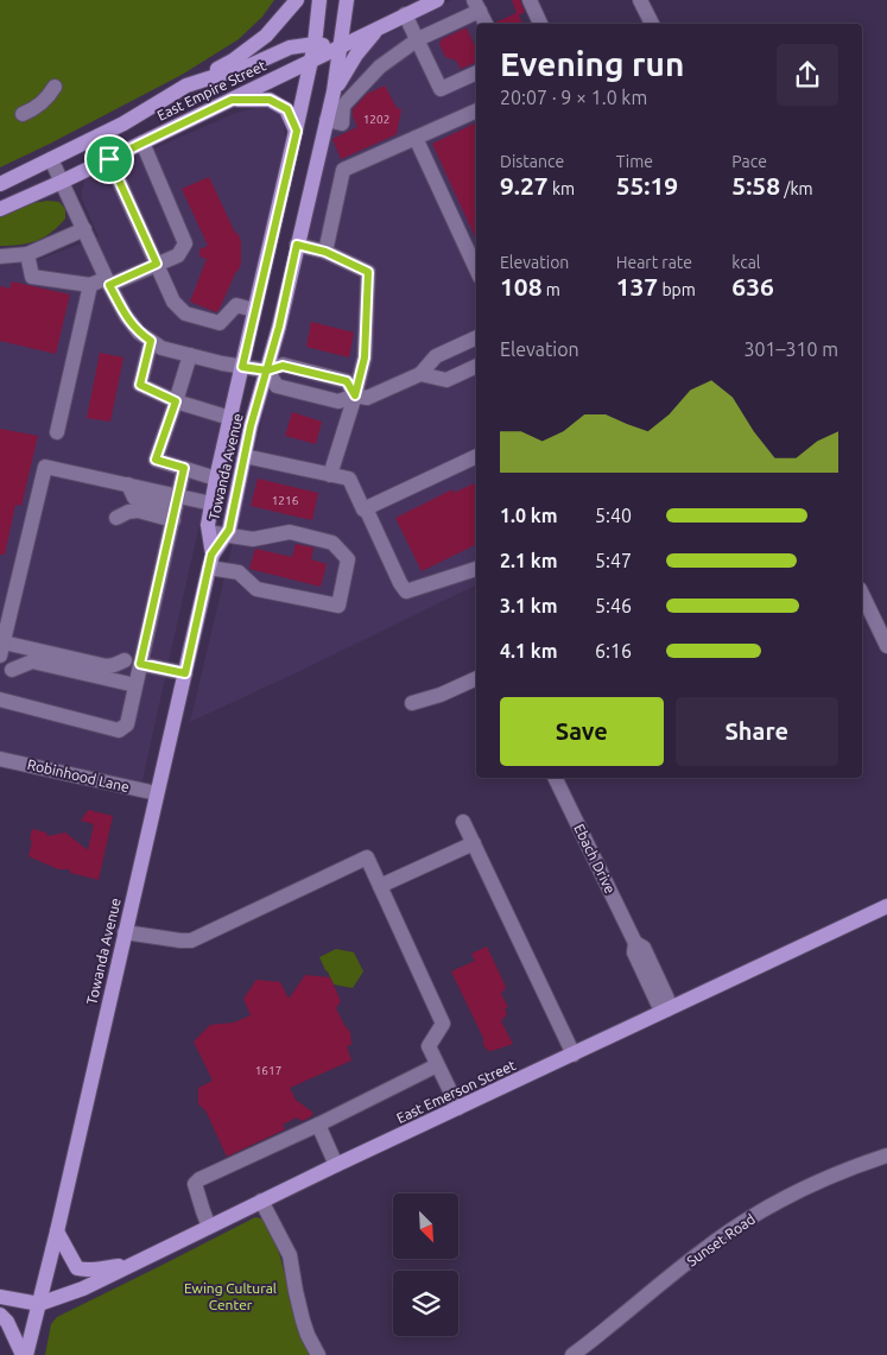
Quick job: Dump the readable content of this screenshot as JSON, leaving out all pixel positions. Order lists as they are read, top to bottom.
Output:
{
  "streets": {
    "main road": ["East Empire Street", "Towanda Avenue", "East Emerson Street"],
    "street": ["Robinhood Lane", "Ebach Drive", "Sunset Road"]
  },
  "crossings": [
    ["East Empire Street", "Towanda Avenue"],
    ["Towanda Avenue", "Robinhood Lane"],
    ["Towanda Avenue", "East Emerson Street"],
    ["Ebach Drive", "East Emerson Street"]
  ],
  "parks": ["Ewing Cultural Center"],
  "house_numbers": ["1202", "1216", "1617"],
  "north": "bottom right",
  "page": {
    "heading": ["Evening run", "20:07 · 9 × 1.0 km"],
    "stats": [
      ["Distance", "9.27 km"],
      ["Time", "55:19"],
      ["Pace", "5:58 /km"],
      ["Elevation", "108 m"],
      ["Heart rate", "137 bpm"],
      ["kcal", "636"]
    ],
    "chart": ["Elevation", "301–310 m"],
    "list": [
      {
        "name": "1.0 km",
        "note": "5:40"
      },
      {
        "name": "2.1 km",
        "note": "5:47"
      },
      {
        "name": "3.1 km",
        "note": "5:46"
      },
      {
        "name": "4.1 km",
        "note": "6:16"
      }
    ],
    "buttons": ["Save", "Share"]
  }
}
